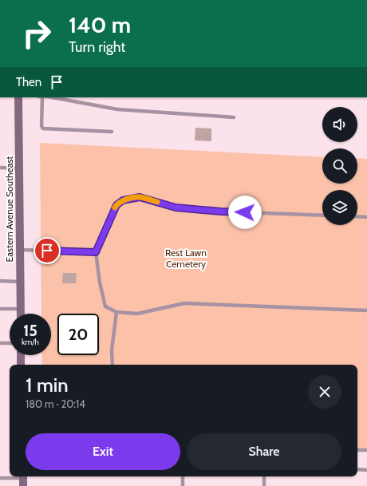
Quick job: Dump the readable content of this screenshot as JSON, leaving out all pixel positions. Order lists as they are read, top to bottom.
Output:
{
  "streets": {
    "main road": ["Eastern Avenue Southeast"]
  },
  "parks": ["Rest Lawn Cemetery"],
  "page": {
    "turn": ["140 m", "Turn right"],
    "then": "Then",
    "speed": "15 km/h",
    "limit": "20",
    "heading": ["1 min", "180 m · 20:14"],
    "buttons": ["Exit", "Share"]
  }
}
